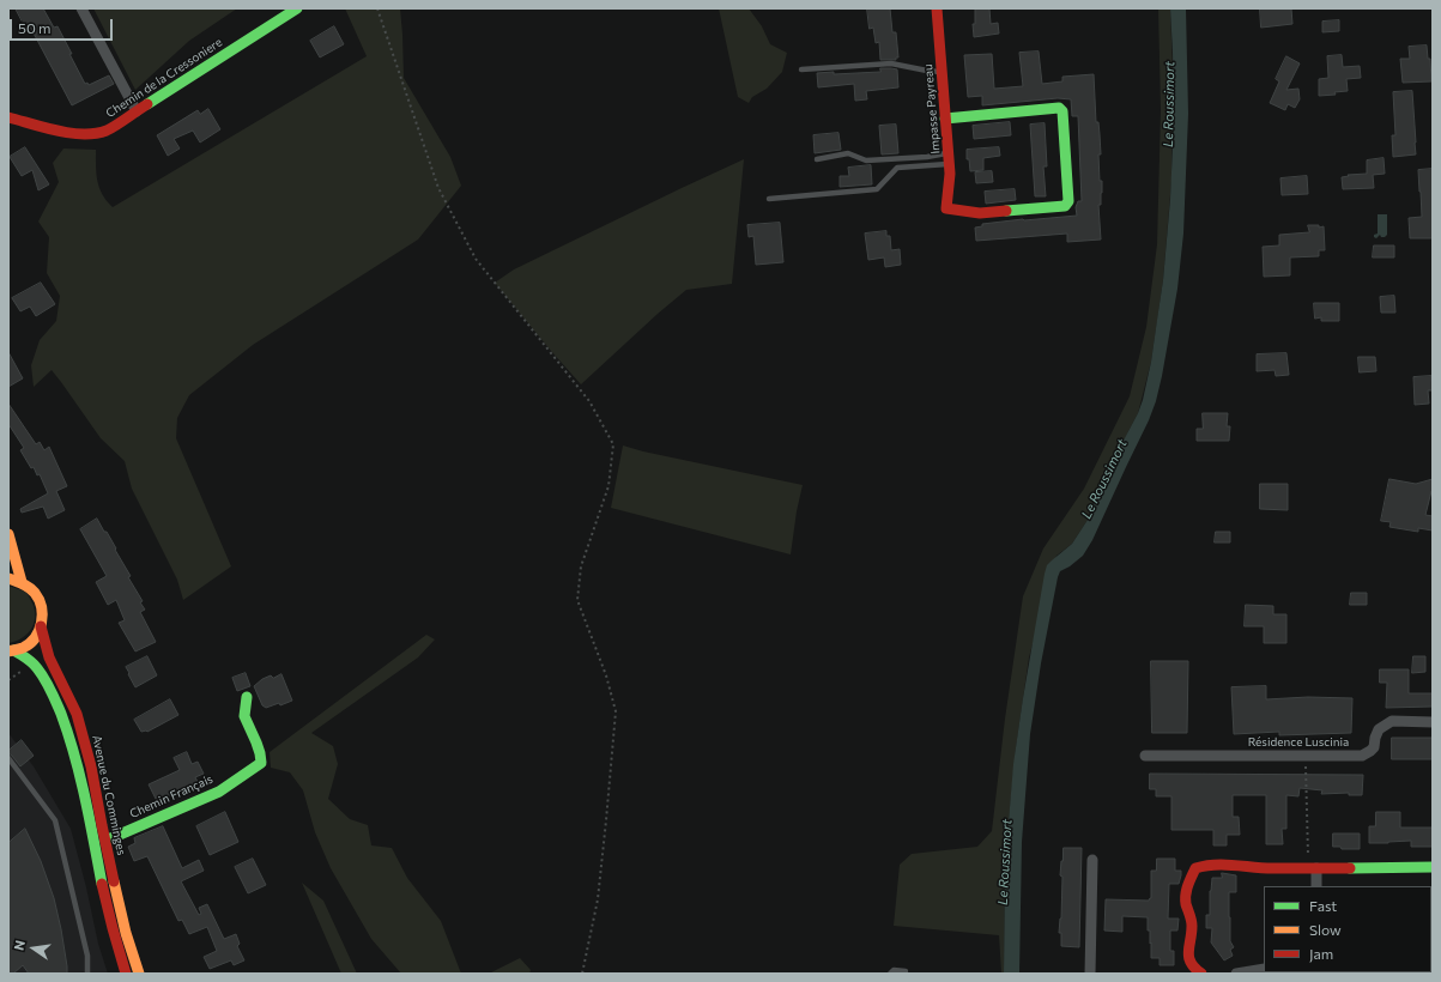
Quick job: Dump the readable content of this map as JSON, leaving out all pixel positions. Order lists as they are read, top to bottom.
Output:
{
  "streets": {
    "street": [
      "Chemin de la Cressoniere",
      "Impasse Payreau",
      "Résidence Luscinia",
      "Avenue du Comminges",
      "Chemin Français"
    ]
  },
  "crossings": [
    ["Avenue du Comminges", "Chemin Français"]
  ],
  "water": ["Le Roussimort"],
  "legend": ["Fast", "Slow", "Jam"],
  "scale_bar": "50 m",
  "north": "left"
}
